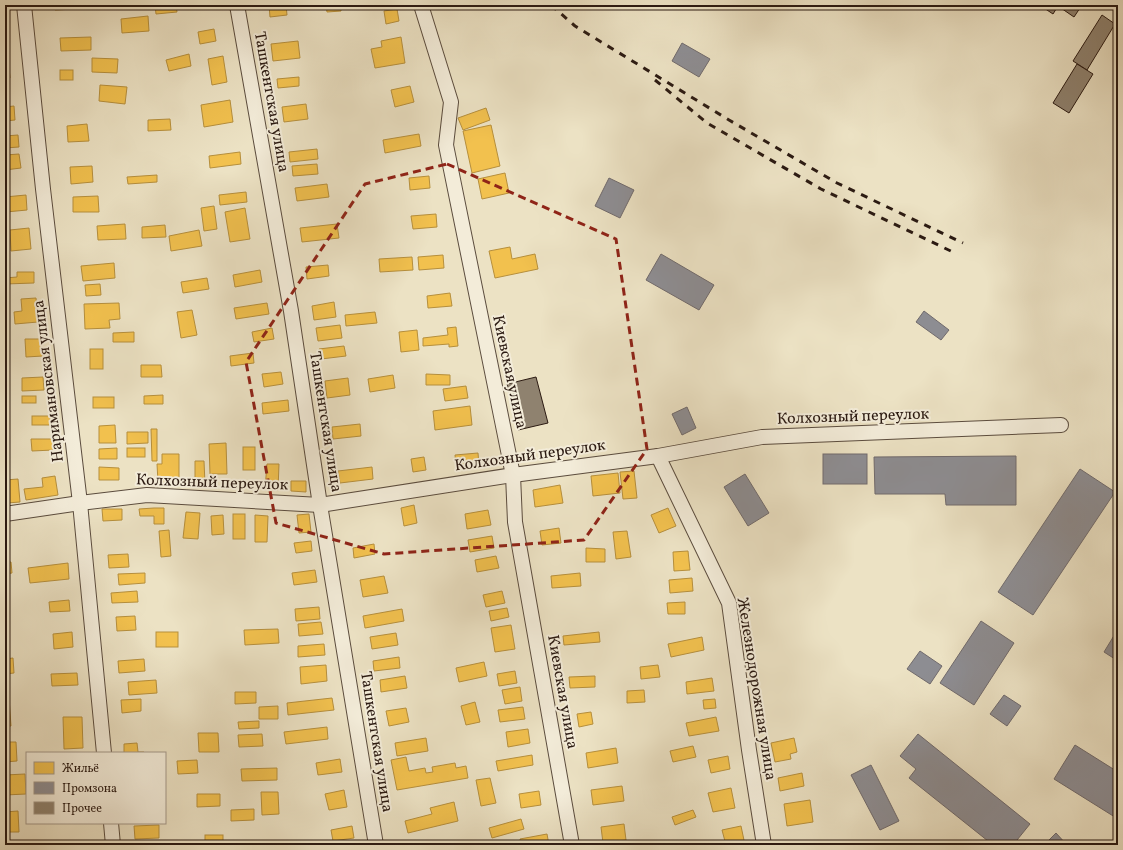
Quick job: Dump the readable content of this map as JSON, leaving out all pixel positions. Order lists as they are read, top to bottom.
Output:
{
  "streets": {
    "street": [
      "Ташкентская улица",
      "Киевская улица",
      "Наримановская улица",
      "Колхозный переулок",
      "Железнодорожная улица"
    ]
  },
  "crossings": [
    ["Ташкентская улица", "Колхозный переулок"],
    ["Киевская улица", "Колхозный переулок"],
    ["Наримановская улица", "Колхозный переулок"],
    ["Колхозный переулок", "Железнодорожная улица"]
  ],
  "legend": ["Жильё", "Промзона", "Прочее"]
}
